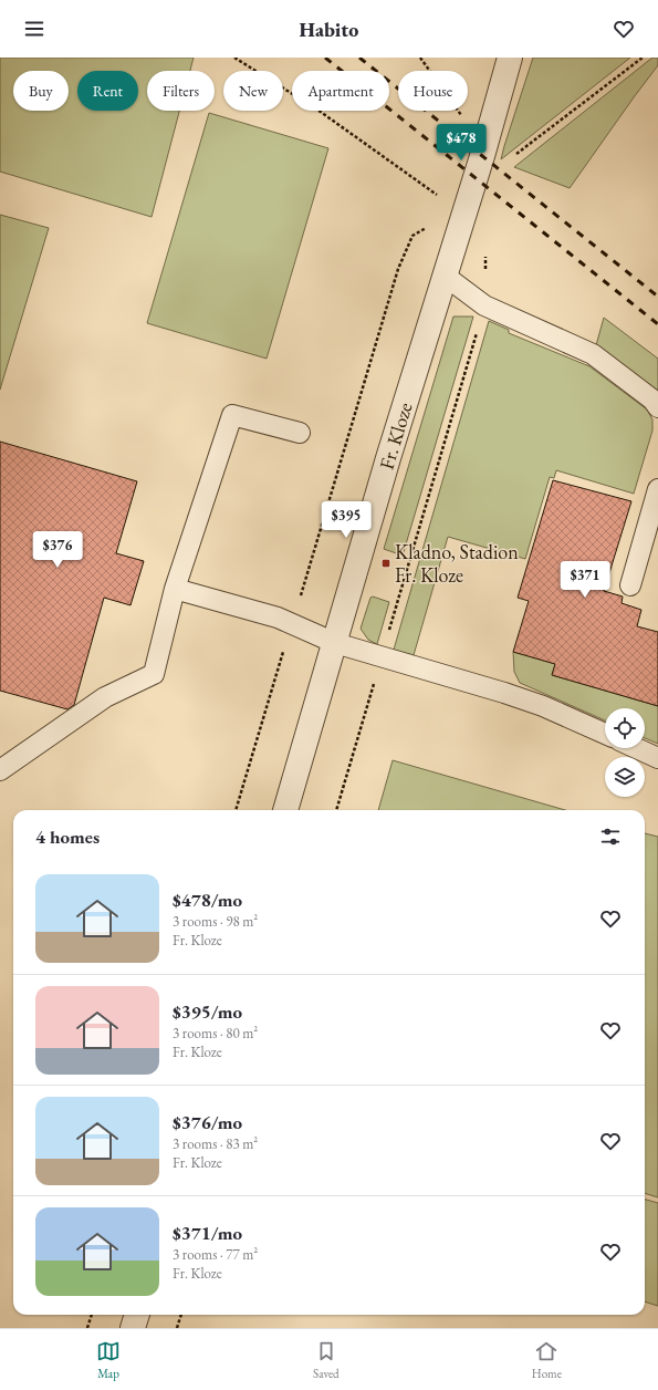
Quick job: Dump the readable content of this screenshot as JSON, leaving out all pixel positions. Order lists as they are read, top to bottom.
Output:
{
  "streets": {
    "street": ["Fr. Kloze"]
  },
  "places": {
    "transit": ["Kladno, Stadion Fr. Kloze"]
  },
  "page": {
    "header": "Habito",
    "chip": [
      "Buy",
      "Rent",
      "Filters",
      "New",
      "Apartment",
      "House"
    ],
    "price": [
      "$478",
      "$395",
      "$376",
      "$371"
    ],
    "heading": "4 homes",
    "list": [
      {
        "name": "$478/mo",
        "note": "3 rooms · 98 m² · Fr. Kloze"
      },
      {
        "name": "$395/mo",
        "note": "3 rooms · 80 m² · Fr. Kloze"
      },
      {
        "name": "$376/mo",
        "note": "3 rooms · 83 m² · Fr. Kloze"
      },
      {
        "name": "$371/mo",
        "note": "3 rooms · 77 m² · Fr. Kloze"
      }
    ],
    "tabs": ["Map", "Saved", "Home"]
  }
}
